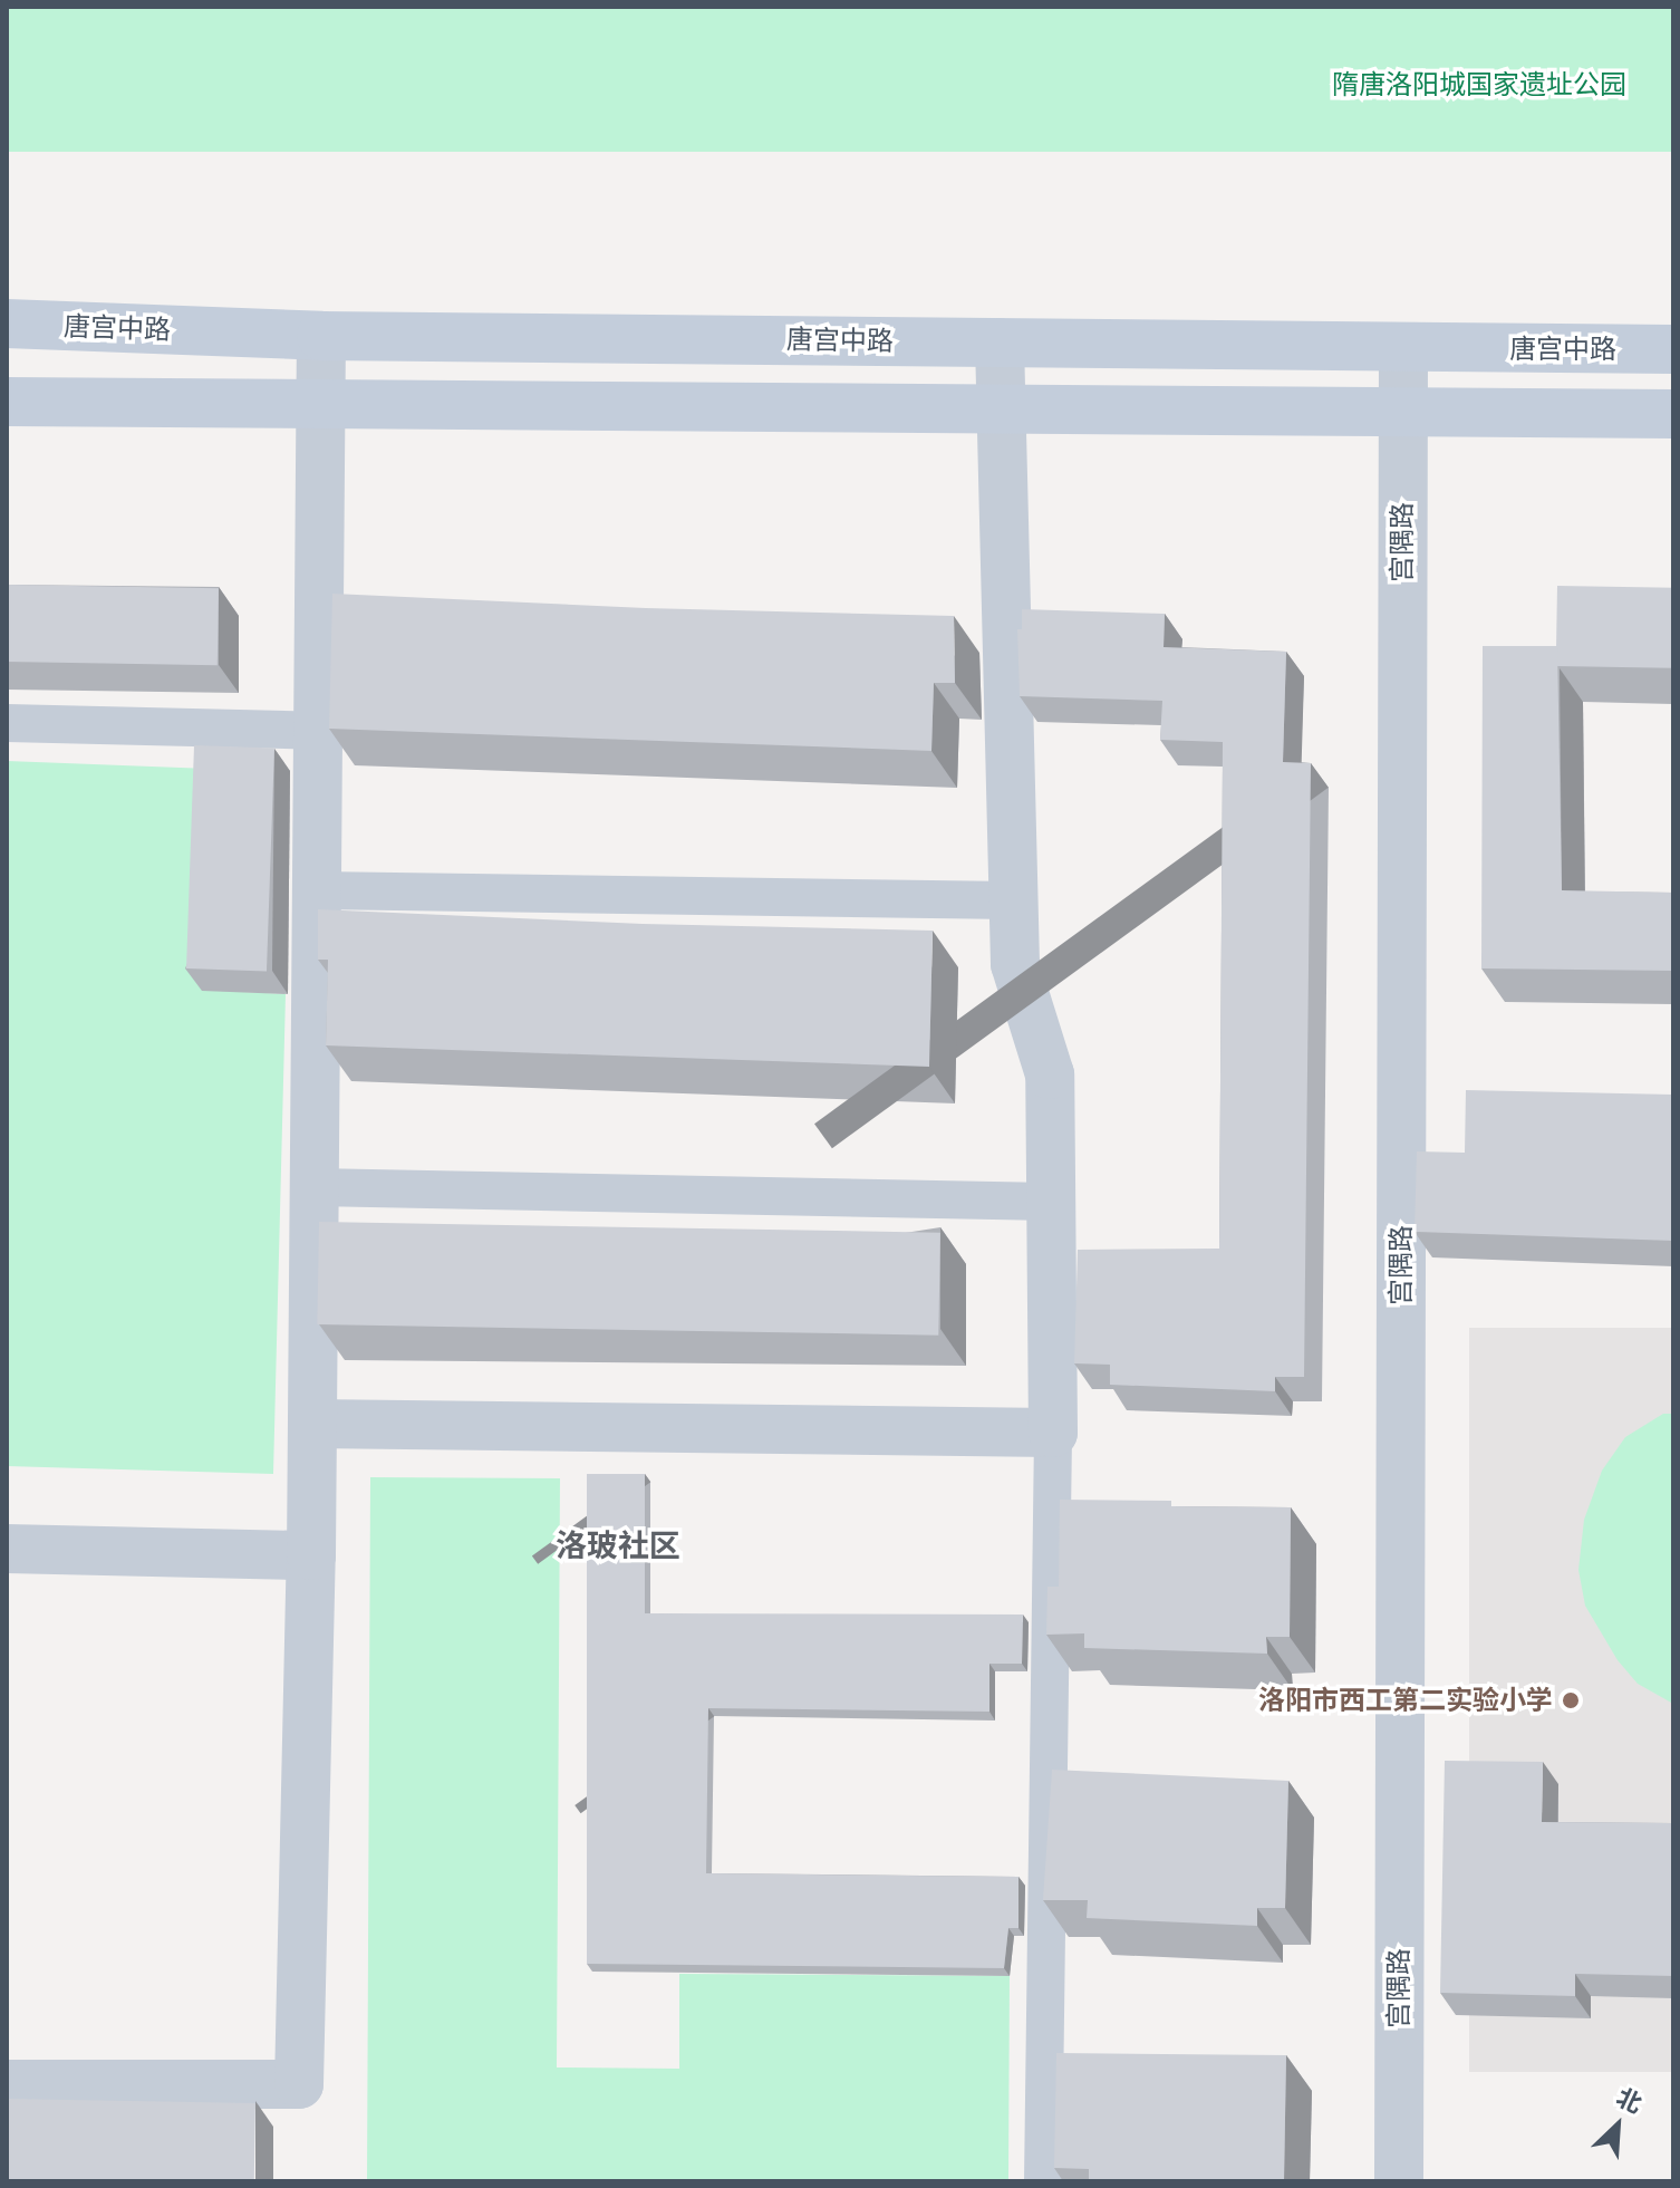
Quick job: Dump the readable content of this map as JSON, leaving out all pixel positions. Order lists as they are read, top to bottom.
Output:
{
  "streets": {
    "main road": ["唐宫中路"],
    "street": ["宫隅路"]
  },
  "crossings": [
    ["唐宫中路", "宫隅路"]
  ],
  "districts": ["洛玻社区"],
  "parks": ["隋唐洛阳城国家遗址公园"],
  "places": ["洛阳市西工第二实验小学"],
  "north": "top right"
}
